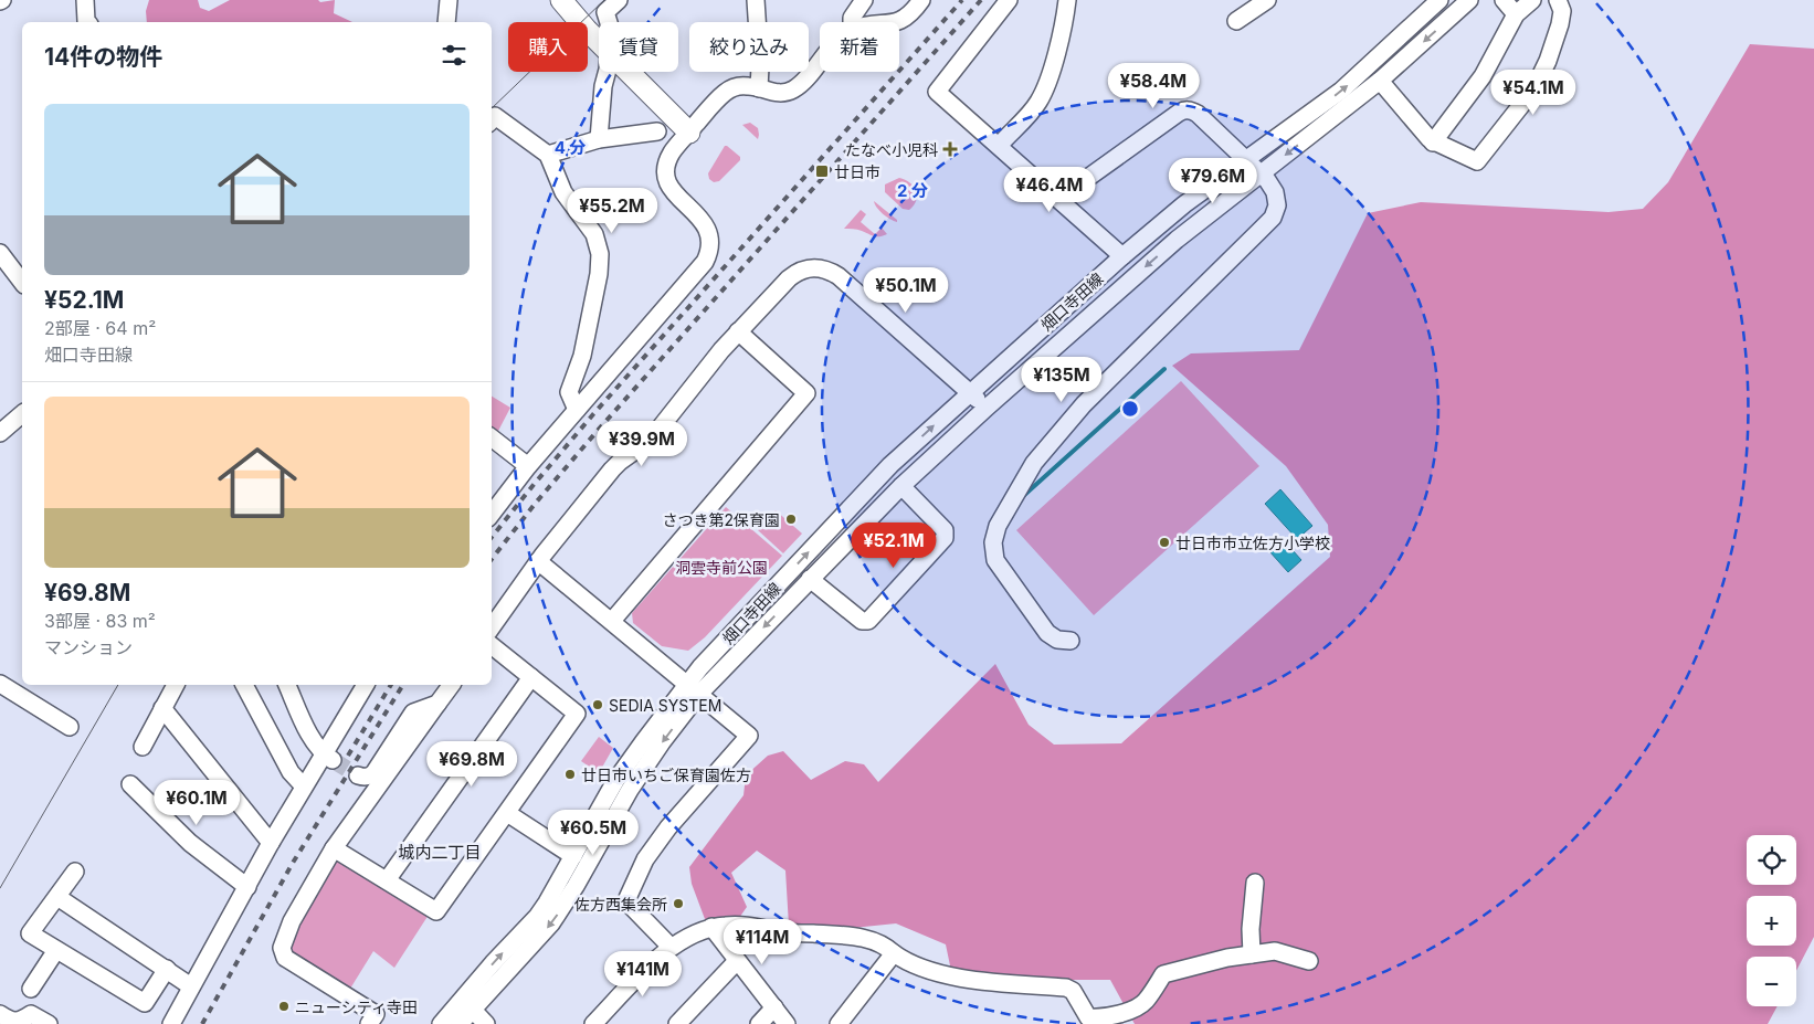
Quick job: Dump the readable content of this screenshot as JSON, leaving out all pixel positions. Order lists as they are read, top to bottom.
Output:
{
  "streets": {
    "street": ["畑口寺田線"]
  },
  "districts": ["城内二丁目"],
  "parks": ["洞雲寺前公園"],
  "places": {
    "health": ["たなべ小児科"],
    "transit": ["廿日市"],
    "other": [
      "さつき第2保育園",
      "廿日市市立佐方小学校",
      "SEDIA SYSTEM",
      "廿日市いちご保育園佐方",
      "佐方西集会所",
      "ニューシティ寺田"
    ]
  },
  "page": {
    "chip": [
      "購入",
      "賃貸",
      "絞り込み",
      "新着"
    ],
    "heading": "14件の物件",
    "price": [
      "¥58.4M",
      "¥54.1M",
      "¥79.6M",
      "¥46.4M",
      "¥55.2M",
      "¥50.1M",
      "¥135M",
      "¥39.9M",
      "¥52.1M",
      "¥69.8M",
      "¥60.1M",
      "¥60.5M",
      "¥114M",
      "¥141M"
    ],
    "list": [
      {
        "name": "¥52.1M",
        "note": "2部屋 · 64 m² · 畑口寺田線"
      },
      {
        "name": "¥69.8M",
        "note": "3部屋 · 83 m² · マンション"
      }
    ],
    "map_buttons": ["+", "−"]
  },
  "rings": ["4 分", "2 分"]
}
